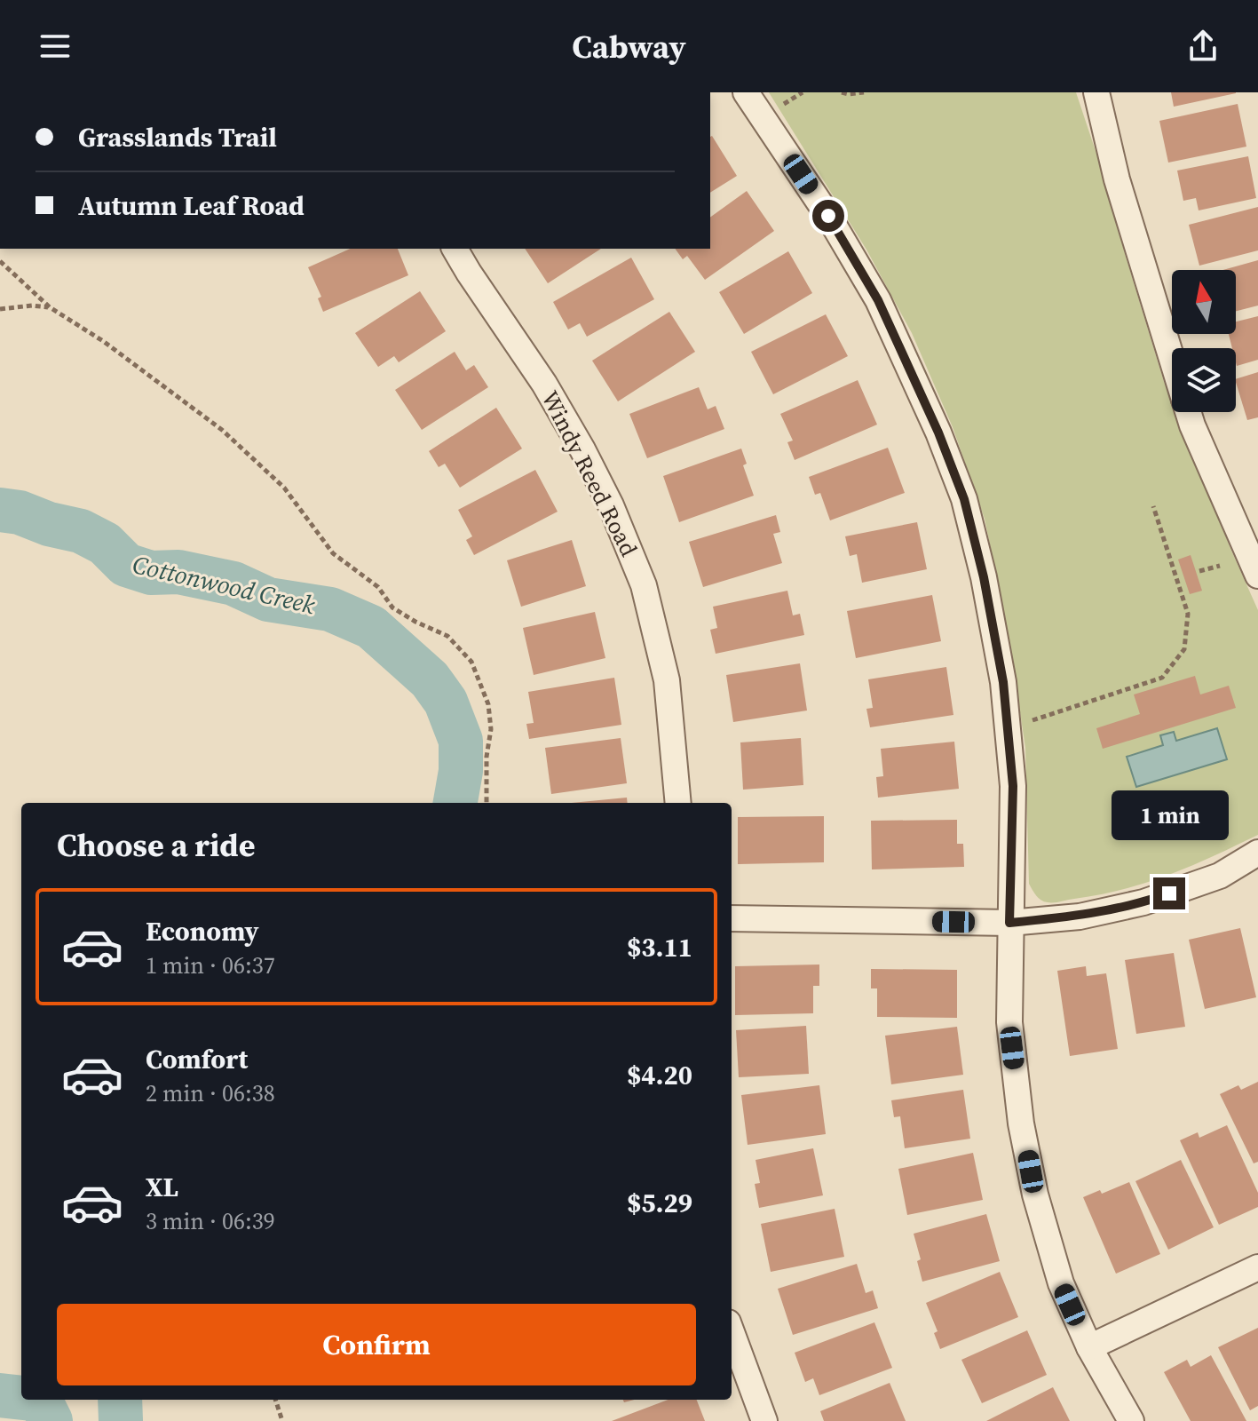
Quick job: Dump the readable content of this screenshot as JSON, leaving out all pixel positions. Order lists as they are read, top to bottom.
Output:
{
  "streets": {
    "street": ["Windy Reed Road"]
  },
  "water": ["Cottonwood Creek"],
  "north": "top",
  "page": {
    "header": "Cabway",
    "banner": ["Grasslands Trail", "Autumn Leaf Road"],
    "bubble": "1 min",
    "heading": "Choose a ride",
    "list": [
      {
        "name": "Economy",
        "note": "1 min · 06:37",
        "value": "$3.11"
      },
      {
        "name": "Comfort",
        "note": "2 min · 06:38",
        "value": "$4.20"
      },
      {
        "name": "XL",
        "note": "3 min · 06:39",
        "value": "$5.29"
      }
    ],
    "buttons": "Confirm"
  }
}
